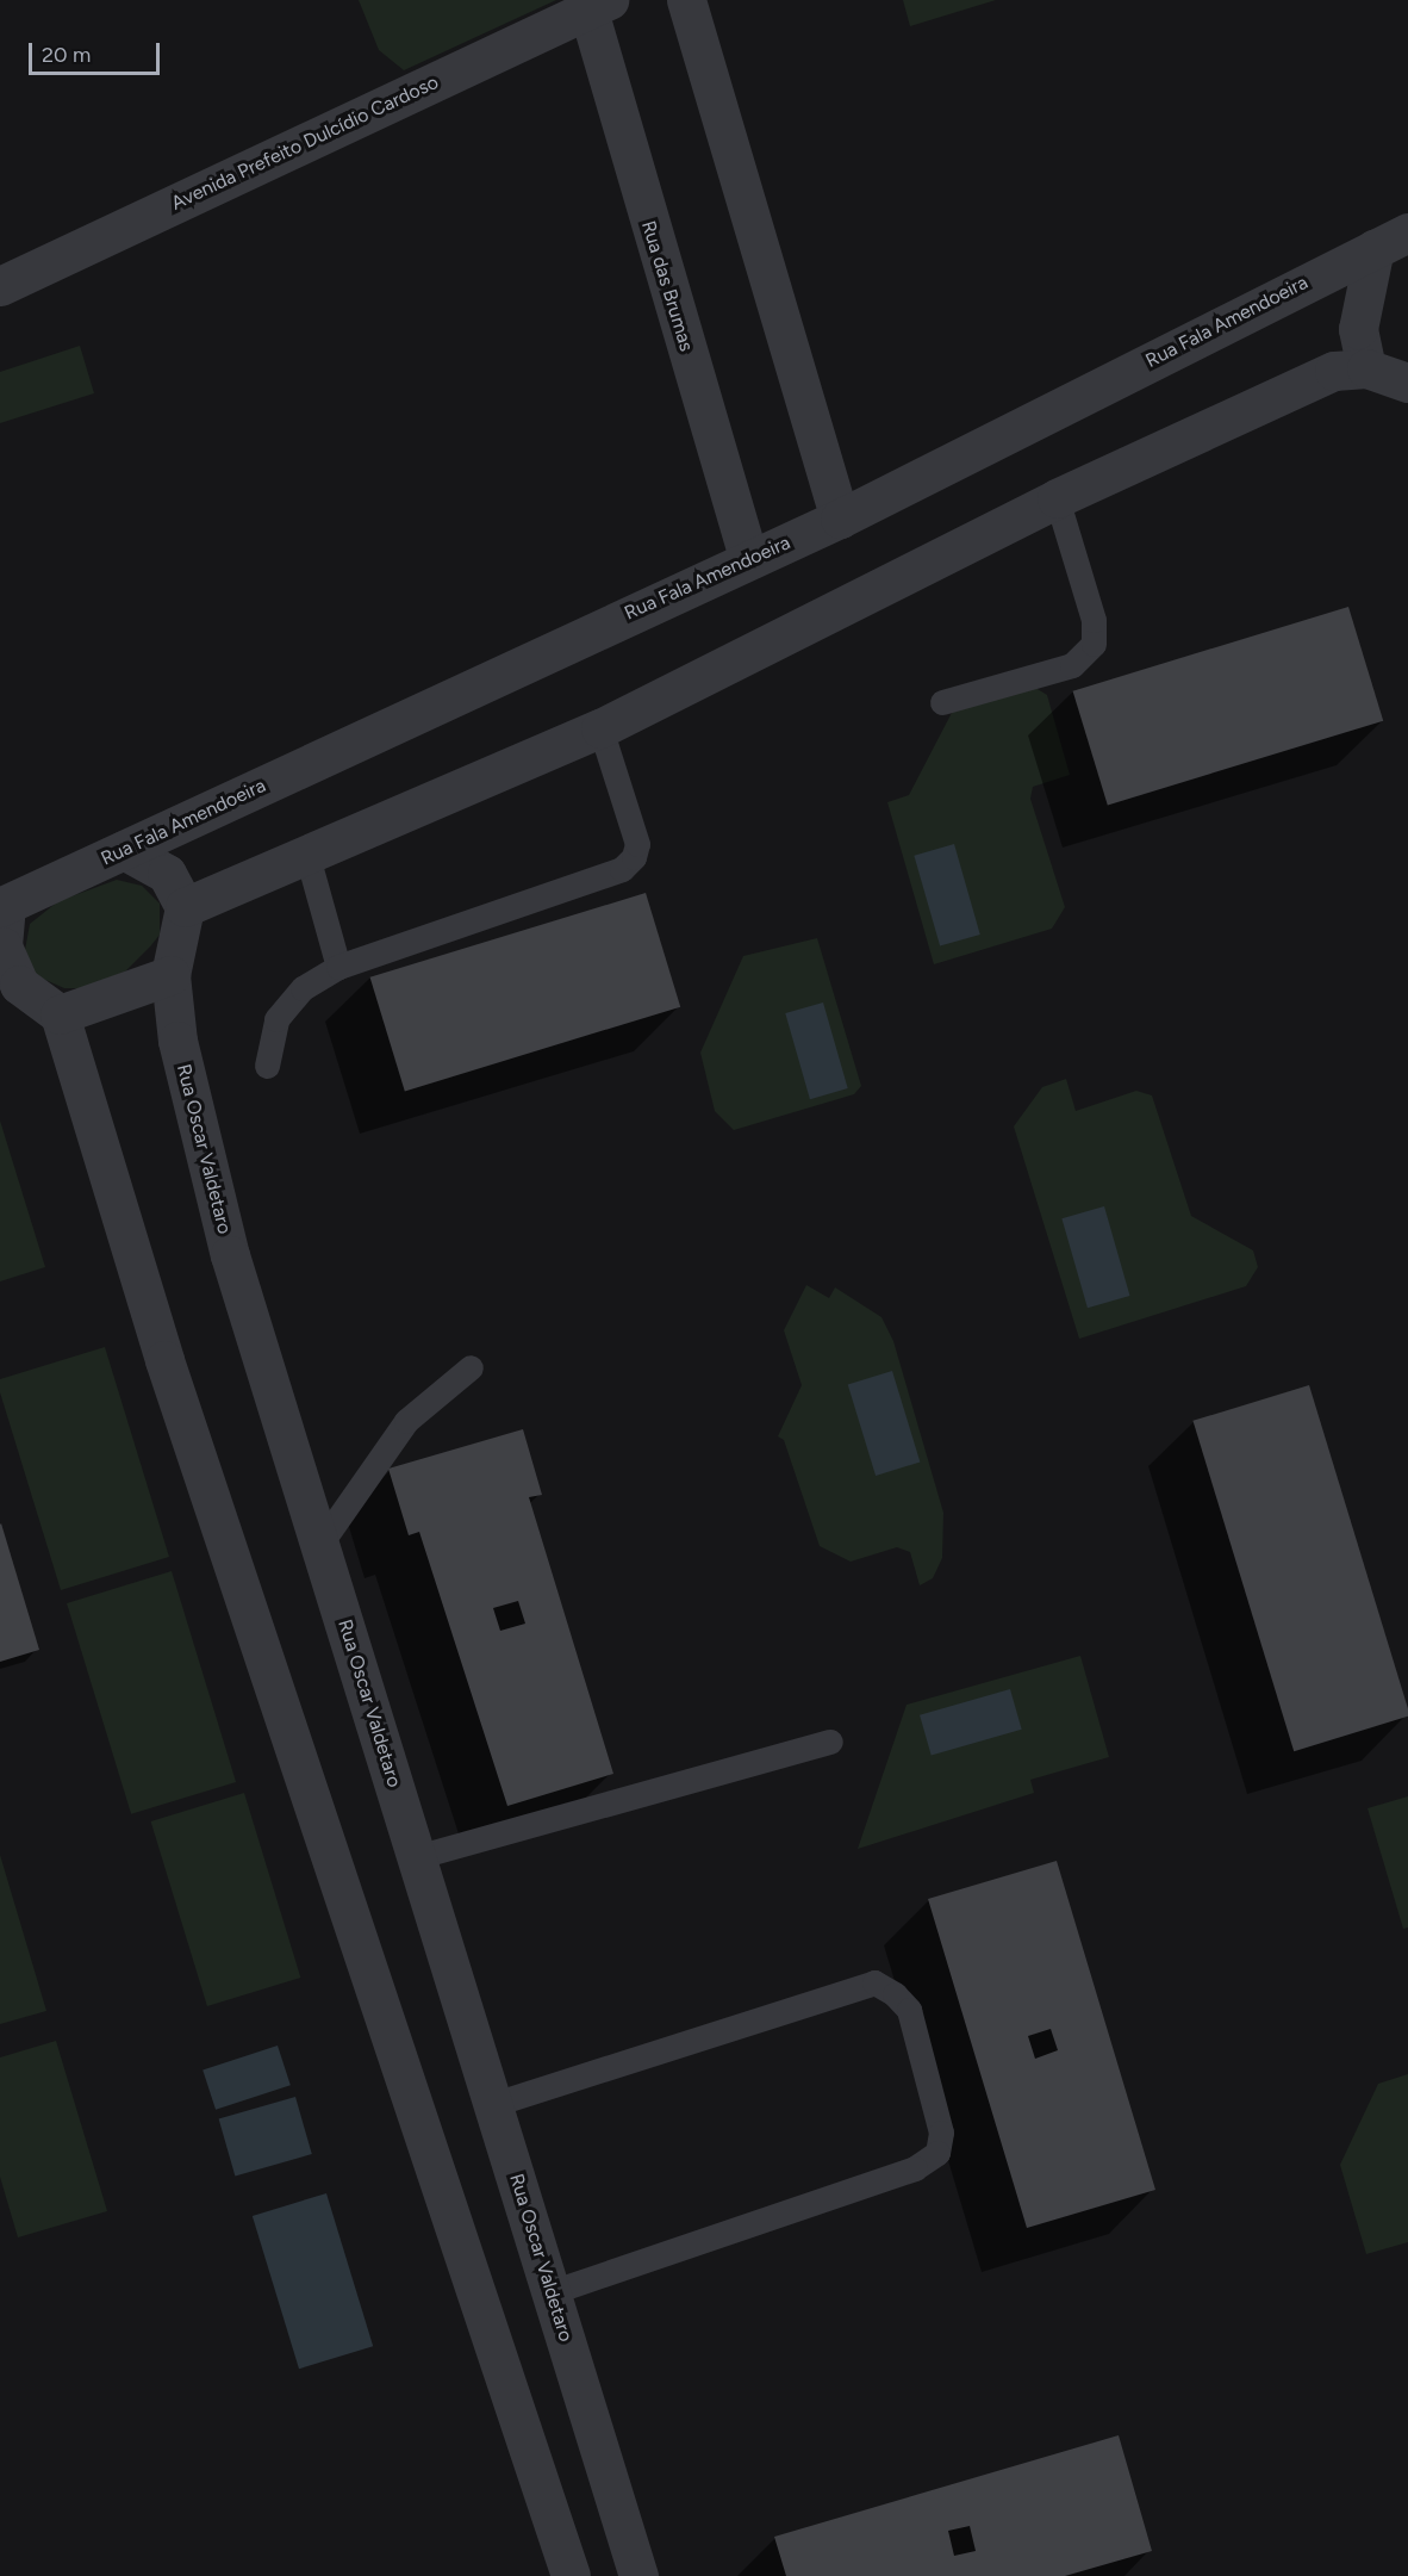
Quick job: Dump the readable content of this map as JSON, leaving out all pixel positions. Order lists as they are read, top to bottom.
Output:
{
  "streets": {
    "street": [
      "Avenida Prefeito Dulcídio Cardoso",
      "Rua das Brumas",
      "Rua Fala Amendoeira",
      "Rua Oscar Valdetaro"
    ]
  },
  "crossings": [
    ["Avenida Prefeito Dulcídio Cardoso", "Rua das Brumas"],
    ["Rua das Brumas", "Rua Fala Amendoeira"],
    ["Rua Fala Amendoeira", "Rua Oscar Valdetaro"]
  ],
  "scale_bar": "20 m"
}
